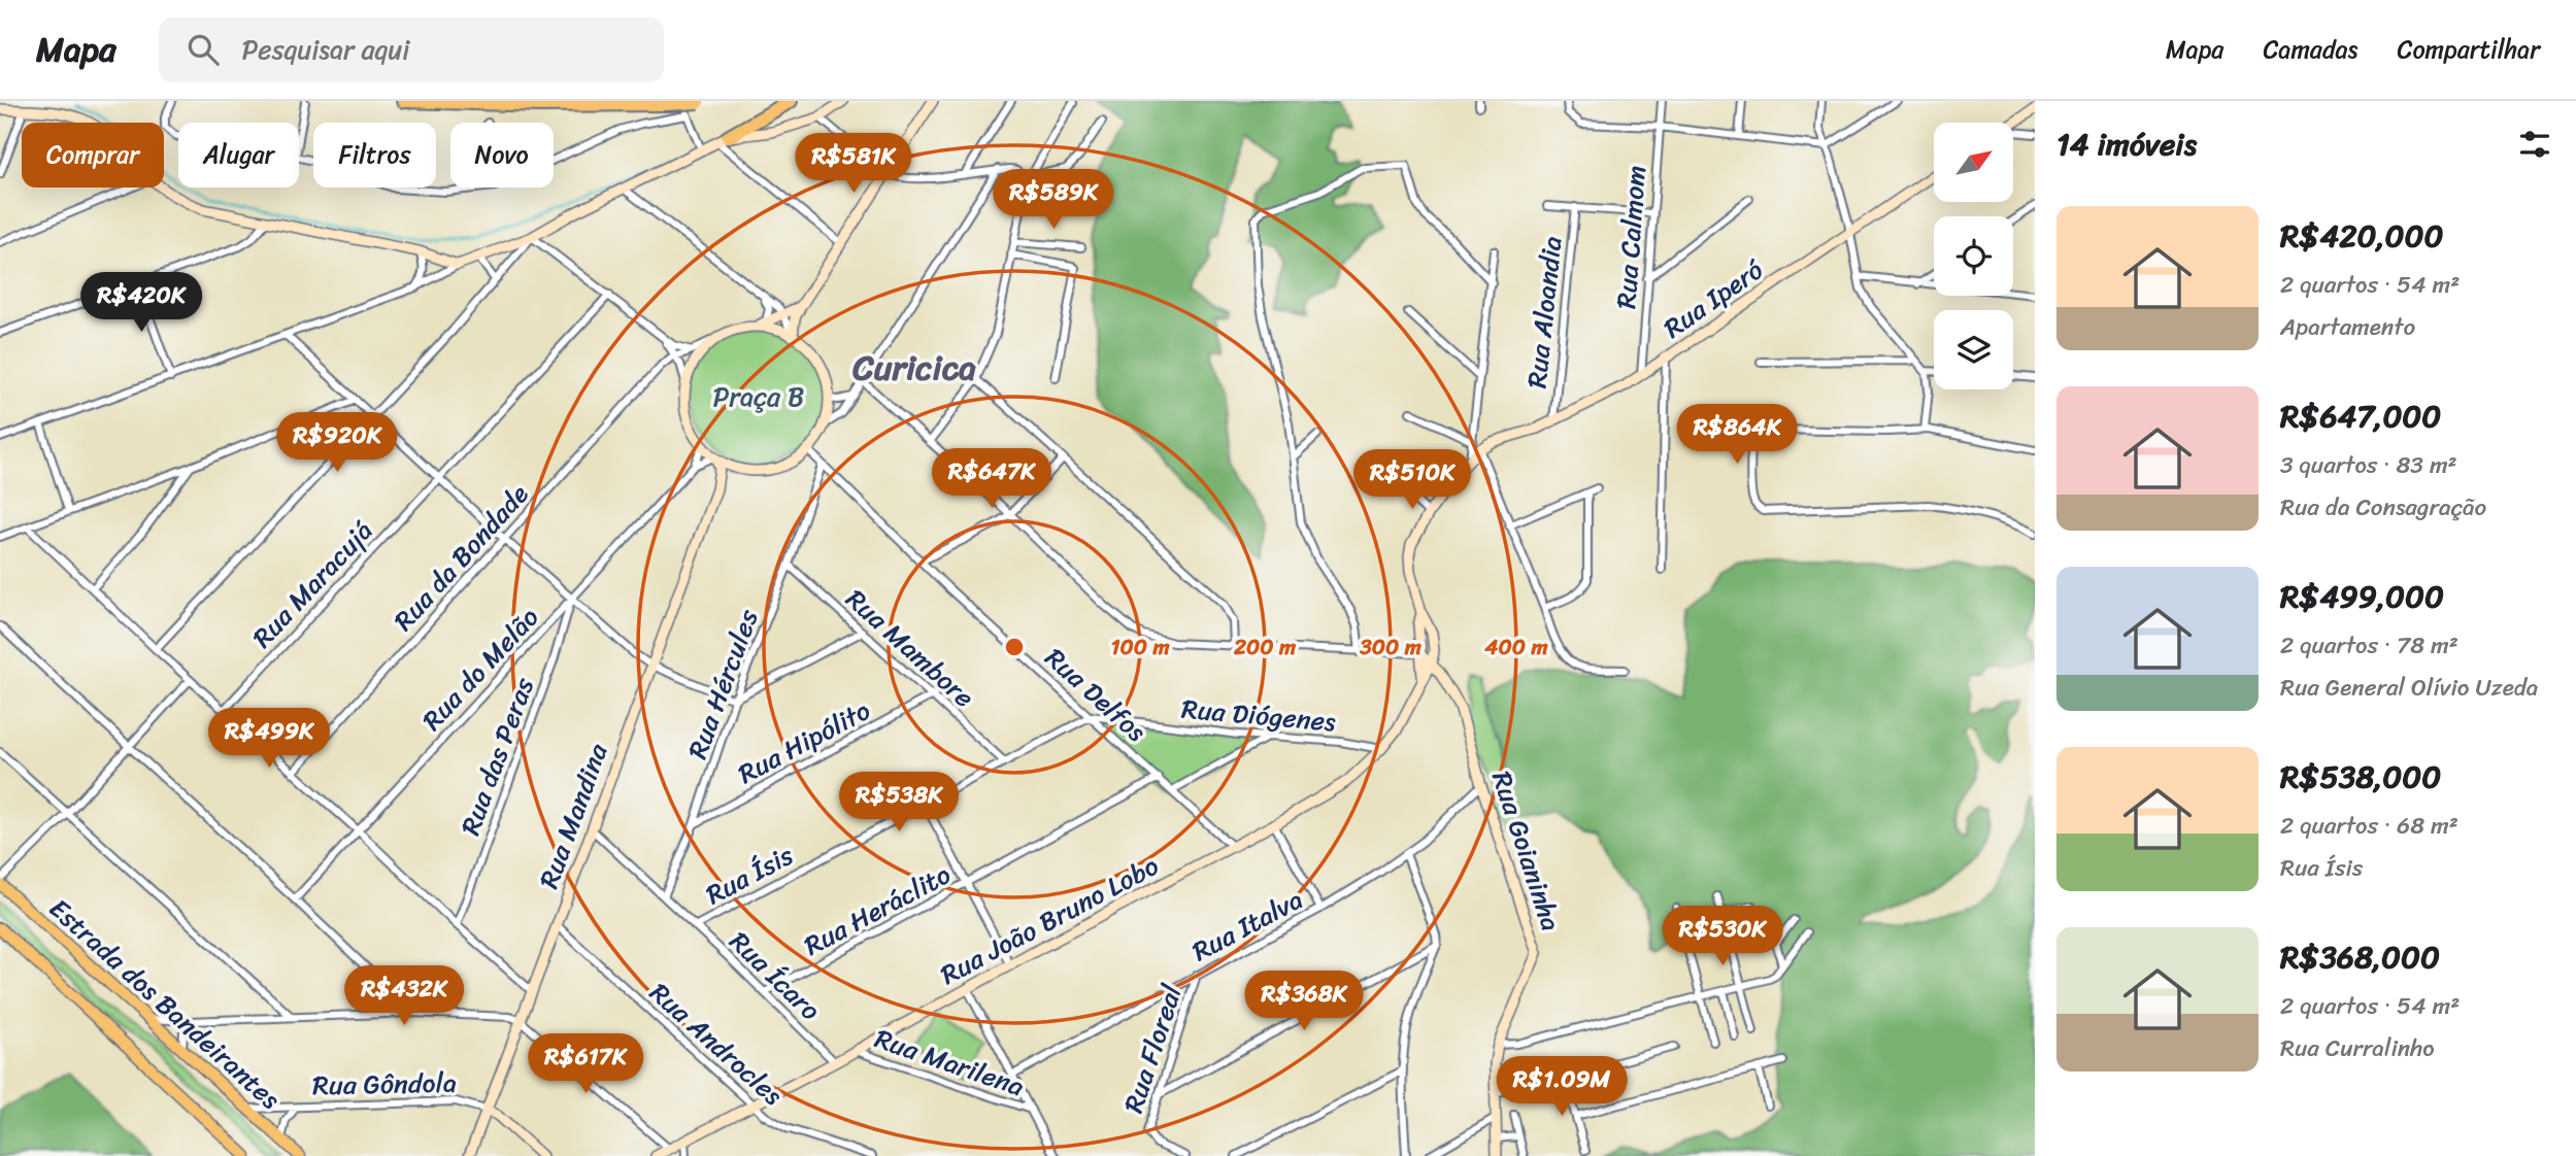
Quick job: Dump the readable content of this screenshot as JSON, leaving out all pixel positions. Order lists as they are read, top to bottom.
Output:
{
  "streets": {
    "main road": ["Estrada dos Bandeirantes"],
    "street": [
      "Rua Calmom",
      "Rua Iperó",
      "Rua Aloandia",
      "Rua da Bondade",
      "Rua Maracujá",
      "Rua Mambore",
      "Rua do Melão",
      "Rua Hércules",
      "Rua Delfos",
      "Rua Diógenes",
      "Rua Hipólito",
      "Rua das Peras",
      "Rua Mandina",
      "Rua Goianinha",
      "Rua Ísis",
      "Rua Heráclito",
      "Rua João Bruno Lobo",
      "Rua Italva",
      "Rua Ícaro",
      "Rua Androcles",
      "Rua Floreal",
      "Rua Marilena",
      "Rua Gôndola"
    ]
  },
  "crossings": [
    ["Rua Calmom", "Rua Iperó"],
    ["Rua Iperó", "Rua Aloandia"],
    ["Rua da Bondade", "Rua do Melão"],
    ["Rua da Bondade", "Rua Delfos"],
    ["Rua da Bondade", "Rua Mandina"],
    ["Rua Mambore", "Rua Hércules"],
    ["Rua Mambore", "Rua Hipólito"],
    ["Rua Mambore", "Rua Ísis"],
    ["Rua do Melão", "Rua Delfos"],
    ["Rua do Melão", "Rua das Peras"],
    ["Rua do Melão", "Rua Mandina"],
    ["Rua Hércules", "Rua Delfos"],
    ["Rua Hércules", "Rua Hipólito"],
    ["Rua Hércules", "Rua Ícaro"],
    ["Rua Delfos", "Rua Diógenes"],
    ["Rua Delfos", "Rua Mandina"],
    ["Rua Delfos", "Rua Ísis"],
    ["Rua Delfos", "Rua Heráclito"],
    ["Rua Delfos", "Rua João Bruno Lobo"],
    ["Rua Diógenes", "Rua Ísis"],
    ["Rua Diógenes", "Rua João Bruno Lobo"],
    ["Rua Mandina", "Rua Ícaro"],
    ["Rua Mandina", "Rua Androcles"],
    ["Rua Mandina", "Rua Gôndola"],
    ["Rua Goianinha", "Rua João Bruno Lobo"],
    ["Rua Goianinha", "Rua Italva"],
    ["Rua Ísis", "Rua Ícaro"],
    ["Rua Heráclito", "Rua Ícaro"],
    ["Rua João Bruno Lobo", "Rua Ícaro"],
    ["Rua João Bruno Lobo", "Rua Androcles"],
    ["Rua João Bruno Lobo", "Rua Marilena"],
    ["Rua Italva", "Rua Floreal"],
    ["Estrada dos Bandeirantes", "Rua Gôndola"]
  ],
  "districts": ["Curicica"],
  "parks": ["Praça B"],
  "north": "top right",
  "page": {
    "header": "Mapa",
    "search": "Pesquisar aqui",
    "nav": ["Mapa", "Camadas", "Compartilhar"],
    "heading": "14 imóveis",
    "chip": [
      "Comprar",
      "Alugar",
      "Filtros",
      "Novo"
    ],
    "price": [
      "R$581K",
      "R$589K",
      "R$420K",
      "R$864K",
      "R$920K",
      "R$647K",
      "R$510K",
      "R$499K",
      "R$538K",
      "R$530K",
      "R$432K",
      "R$368K",
      "R$617K",
      "R$1.09M"
    ],
    "list": [
      {
        "name": "R$420,000",
        "note": "2 quartos · 54 m² · Apartamento"
      },
      {
        "name": "R$647,000",
        "note": "3 quartos · 83 m² · Rua da Consagração"
      },
      {
        "name": "R$499,000",
        "note": "2 quartos · 78 m² · Rua General Olívio Uzeda"
      },
      {
        "name": "R$538,000",
        "note": "2 quartos · 68 m² · Rua Ísis"
      },
      {
        "name": "R$368,000",
        "note": "2 quartos · 54 m² · Rua Curralinho"
      }
    ]
  },
  "rings": [
    "100 m",
    "200 m",
    "300 m",
    "400 m"
  ]
}
